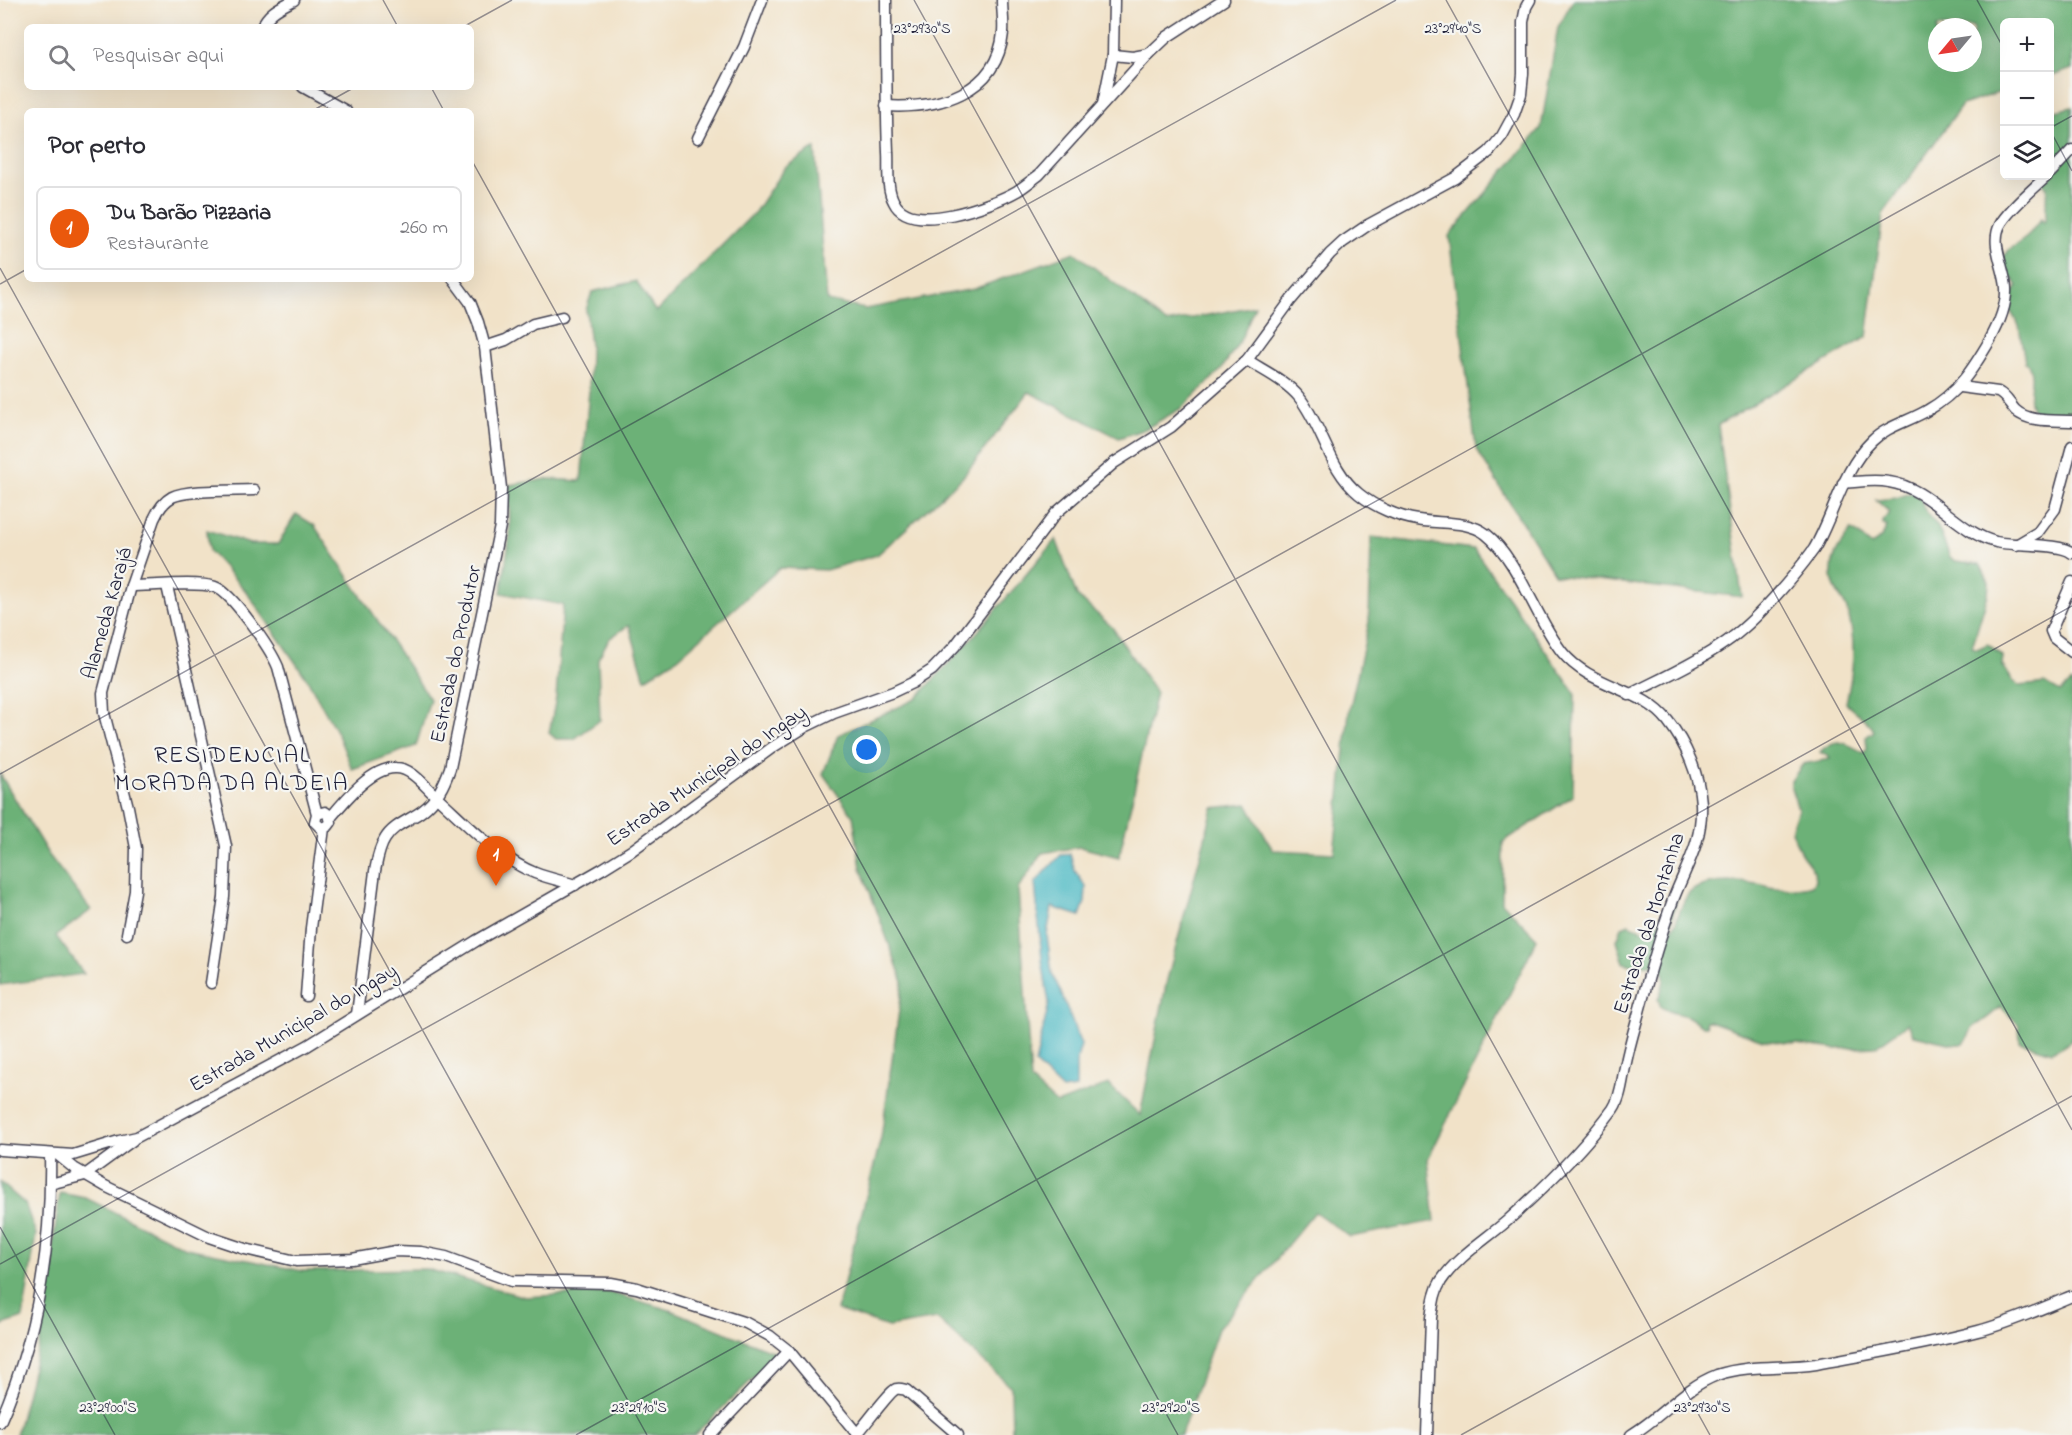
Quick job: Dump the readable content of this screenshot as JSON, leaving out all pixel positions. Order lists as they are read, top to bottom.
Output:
{
  "streets": {
    "street": [
      "Alameda Karajá",
      "Estrada do Produtor",
      "Estrada Municipal do Ingay",
      "Estrada da Montanha"
    ]
  },
  "crossings": [
    ["Estrada do Produtor", "Estrada Municipal do Ingay"],
    ["Estrada Municipal do Ingay", "Estrada da Montanha"]
  ],
  "districts": ["RESIDENCIAL MORADA DA ALDEIA"],
  "north": "bottom left",
  "page": {
    "map_buttons": ["+", "−"],
    "search": "Pesquisar aqui",
    "heading": "Por perto",
    "list": [
      {
        "mark": "1",
        "name": "Du Barão Pizzaria",
        "note": "Restaurante",
        "value": "260 m"
      }
    ],
    "pins": "1"
  },
  "coordinates": [
    "23°29'30\"S",
    "23°29'40\"S",
    "23°29'00\"S",
    "23°29'10\"S",
    "23°29'20\"S"
  ]
}
